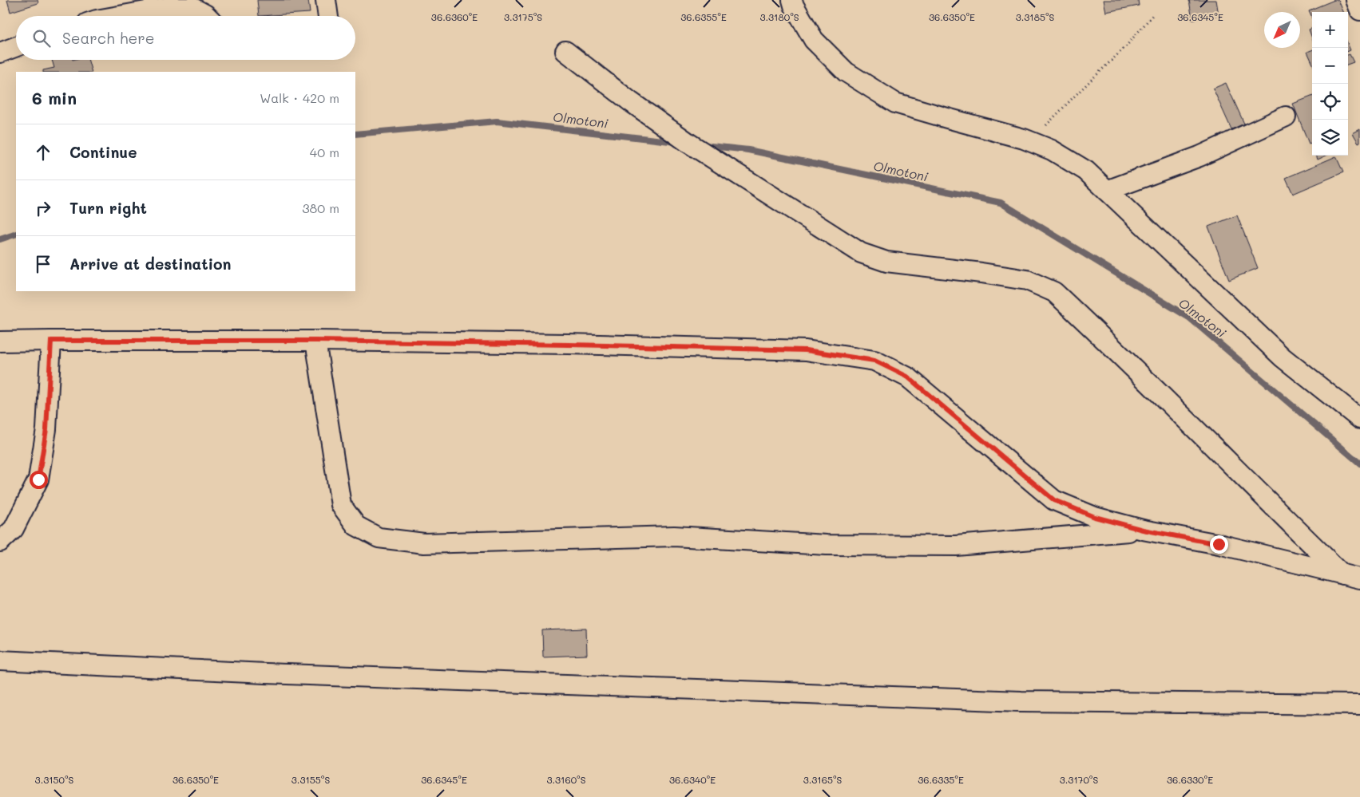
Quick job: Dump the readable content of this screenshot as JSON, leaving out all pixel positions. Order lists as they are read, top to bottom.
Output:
{
  "water": ["Olmotoni"],
  "north": "bottom left",
  "page": {
    "map_buttons": ["+", "−"],
    "search": "Search here",
    "heading": ["6 min", "Walk · 420 m"],
    "list": [
      ["Continue", "40 m"],
      ["Turn right", "380 m"],
      "Arrive at destination"
    ]
  },
  "coordinates": [
    "3.3175°S",
    "3.3180°S",
    "3.3185°S",
    "36.6350°E",
    "36.6345°E",
    "36.6360°E",
    "36.6355°E",
    "36.6340°E",
    "36.6335°E",
    "36.6330°E",
    "3.3150°S",
    "3.3155°S",
    "3.3160°S",
    "3.3165°S",
    "3.3170°S"
  ]
}
